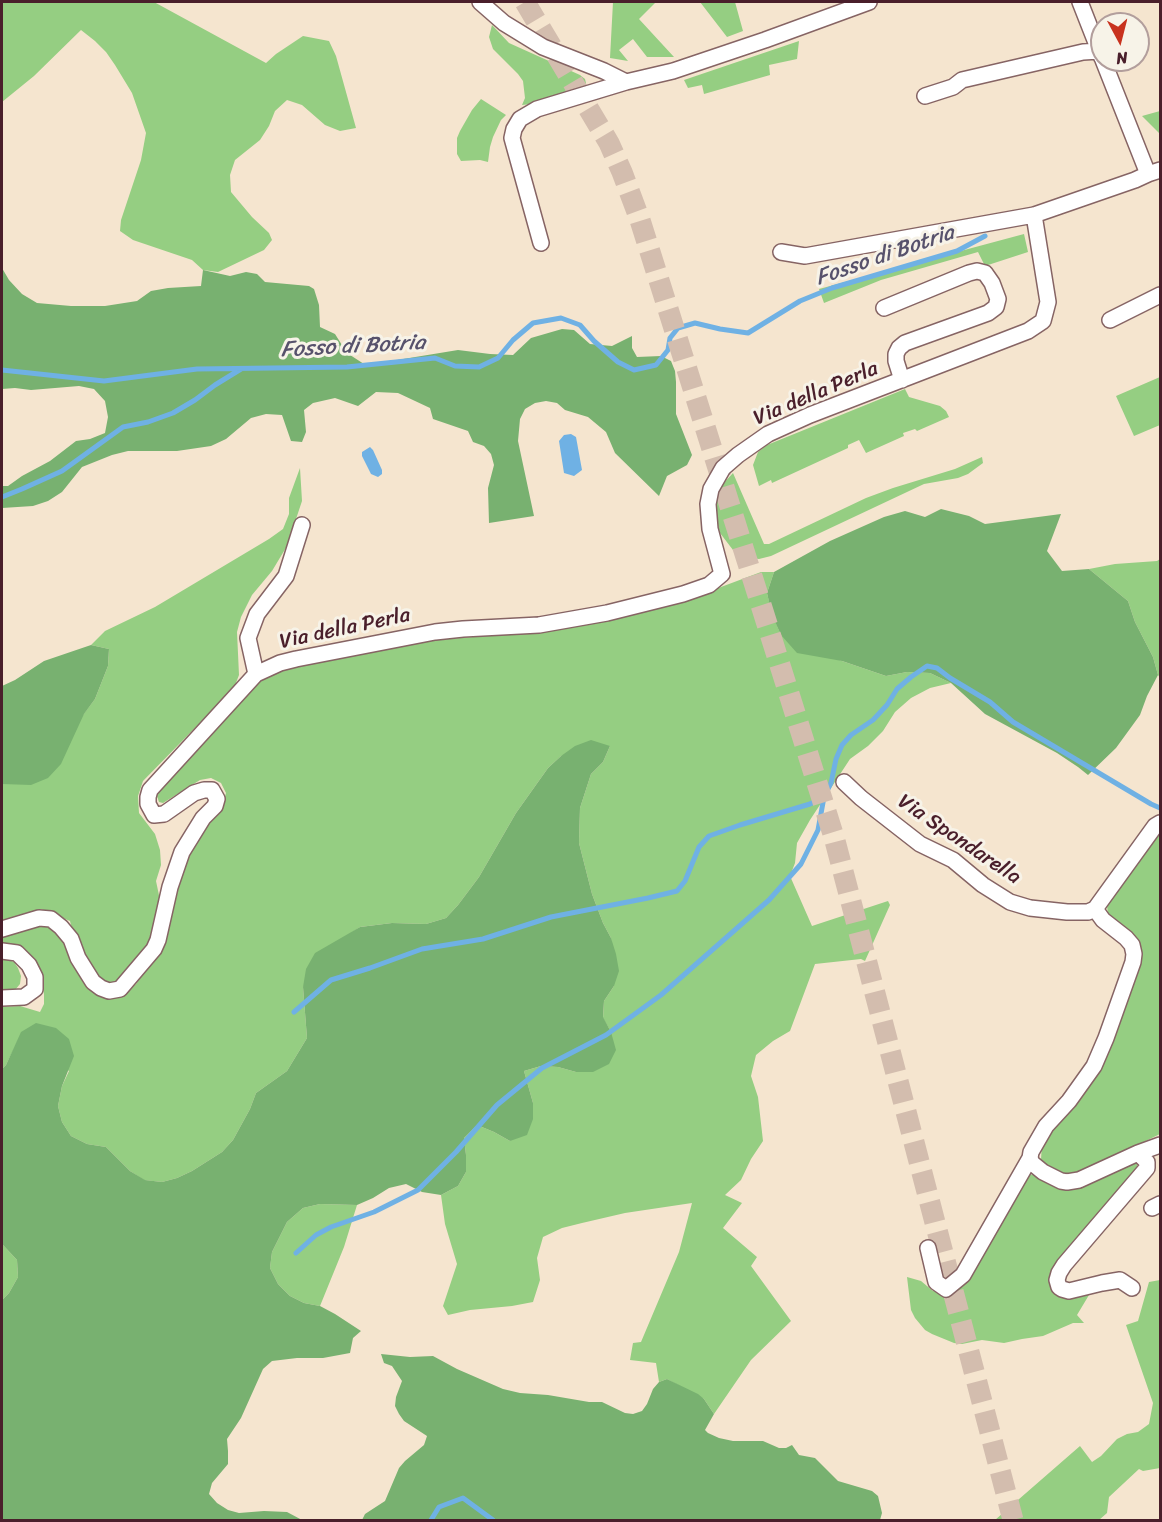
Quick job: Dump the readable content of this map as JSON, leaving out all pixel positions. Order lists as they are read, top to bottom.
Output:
{
  "streets": {
    "street": ["Via della Perla", "Via Spondarella"]
  },
  "water": ["Fosso di Botria"],
  "north": "bottom"
}
